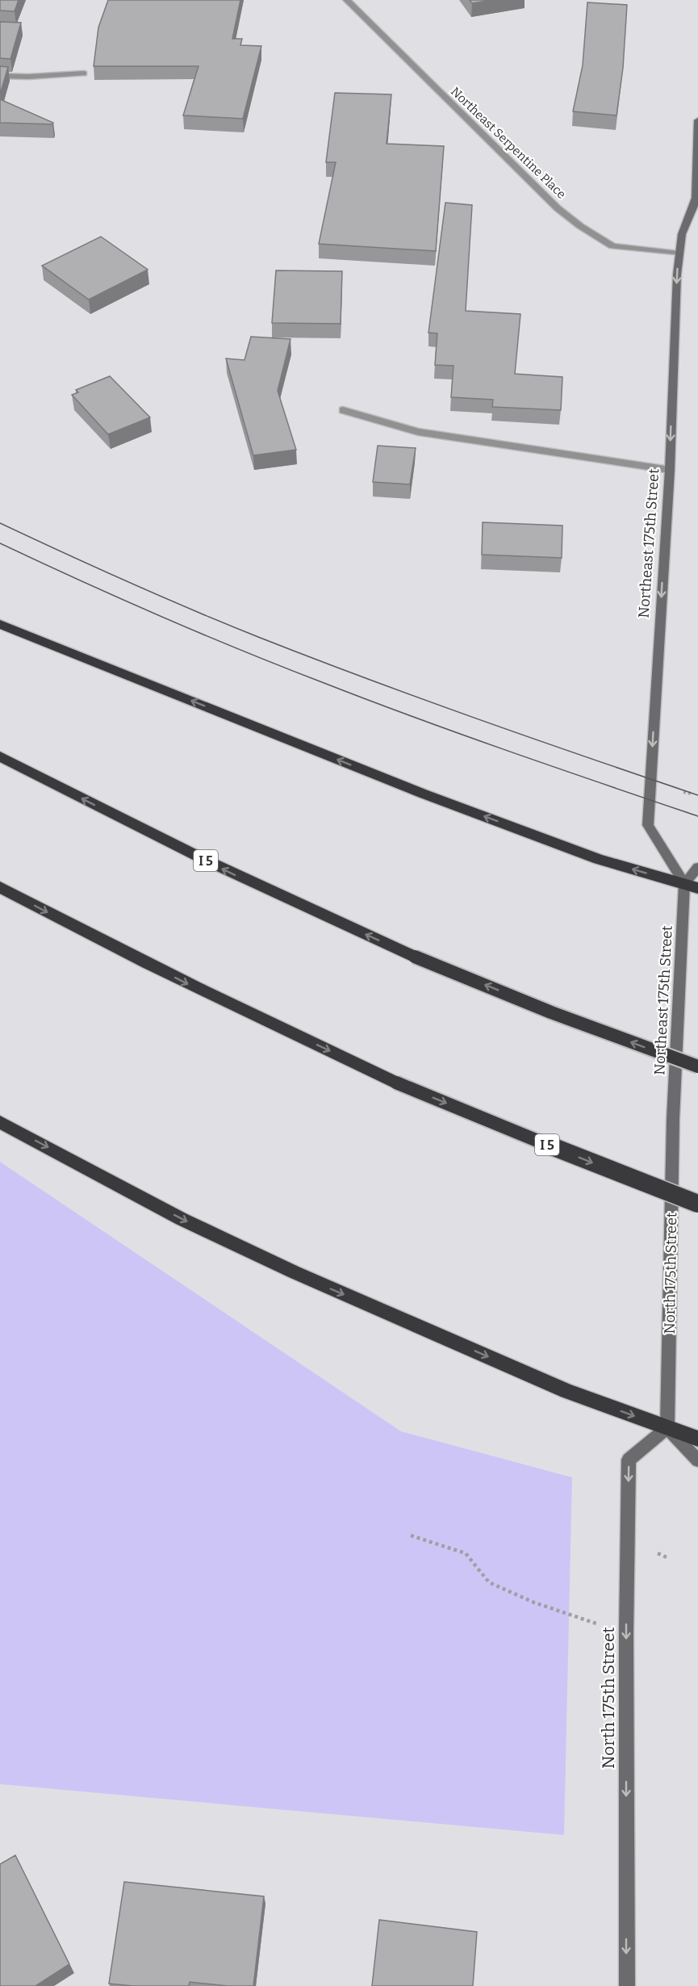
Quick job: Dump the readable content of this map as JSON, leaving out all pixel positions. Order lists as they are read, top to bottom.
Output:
{
  "streets": {
    "highway": ["I 5"],
    "main road": ["Northeast 175th Street", "North 175th Street"],
    "street": ["Northeast Serpentine Place"]
  },
  "crossings": [
    ["Northeast Serpentine Place", "Northeast 175th Street"],
    ["Northeast 175th Street", "North 175th Street"]
  ],
  "one_way": ["Northeast 175th Street", "North 175th Street"]
}
